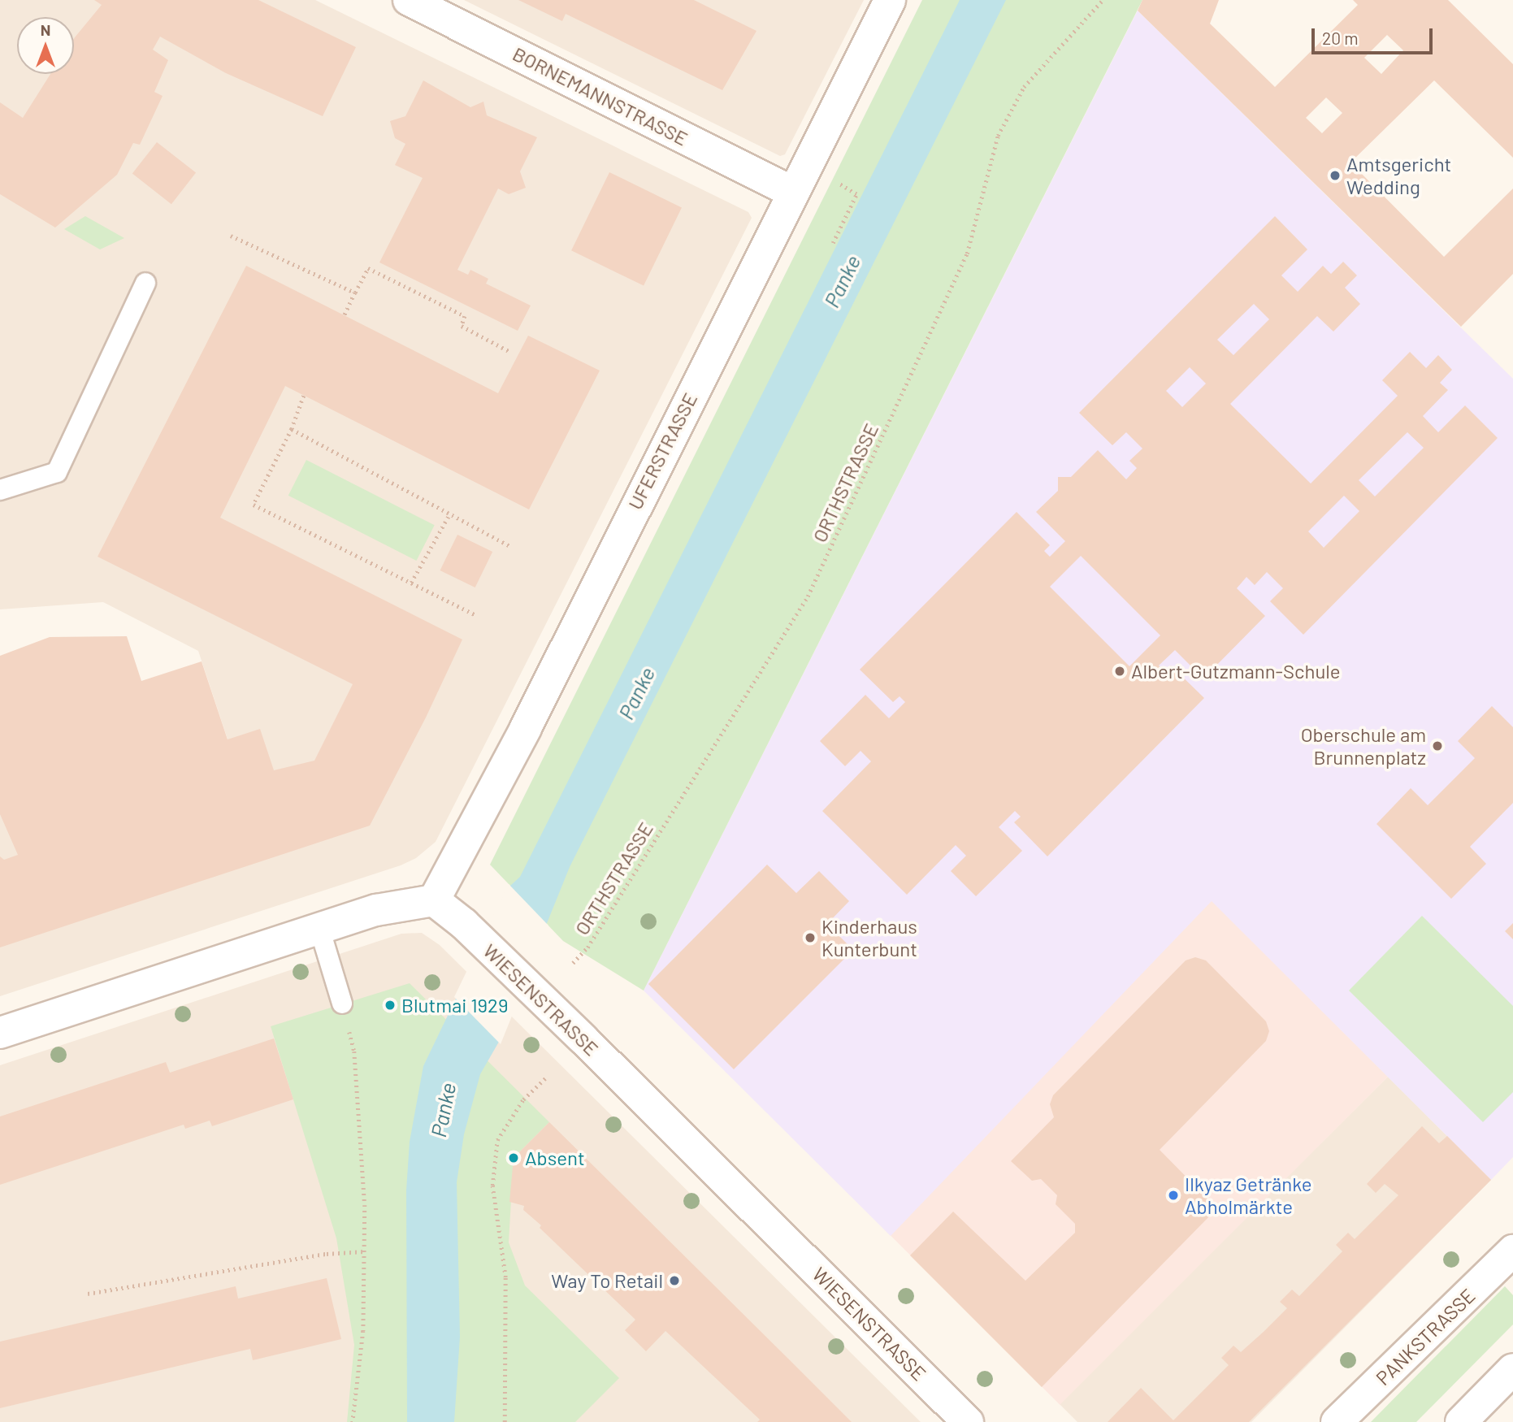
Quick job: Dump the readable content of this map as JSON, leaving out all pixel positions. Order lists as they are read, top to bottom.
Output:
{
  "streets": {
    "street": [
      "BORNEMANNSTRASSE",
      "UFERSTRASSE",
      "WIESENSTRASSE",
      "PANKSTRASSE"
    ],
    "path": ["ORTHSTRASSE"]
  },
  "crossings": [
    ["BORNEMANNSTRASSE", "UFERSTRASSE"],
    ["UFERSTRASSE", "WIESENSTRASSE"]
  ],
  "water": ["Panke"],
  "places": [
    "Amtsgericht Wedding",
    "Albert-Gutzmann-Schule",
    "Oberschule am Brunnenplatz",
    "Kinderhaus Kunterbunt",
    "Blutmai 1929",
    "Absent",
    "Ilkyaz Getränke Abholmärkte",
    "Way To Retail"
  ],
  "scale_bar": "20 m",
  "north": "top"
}
